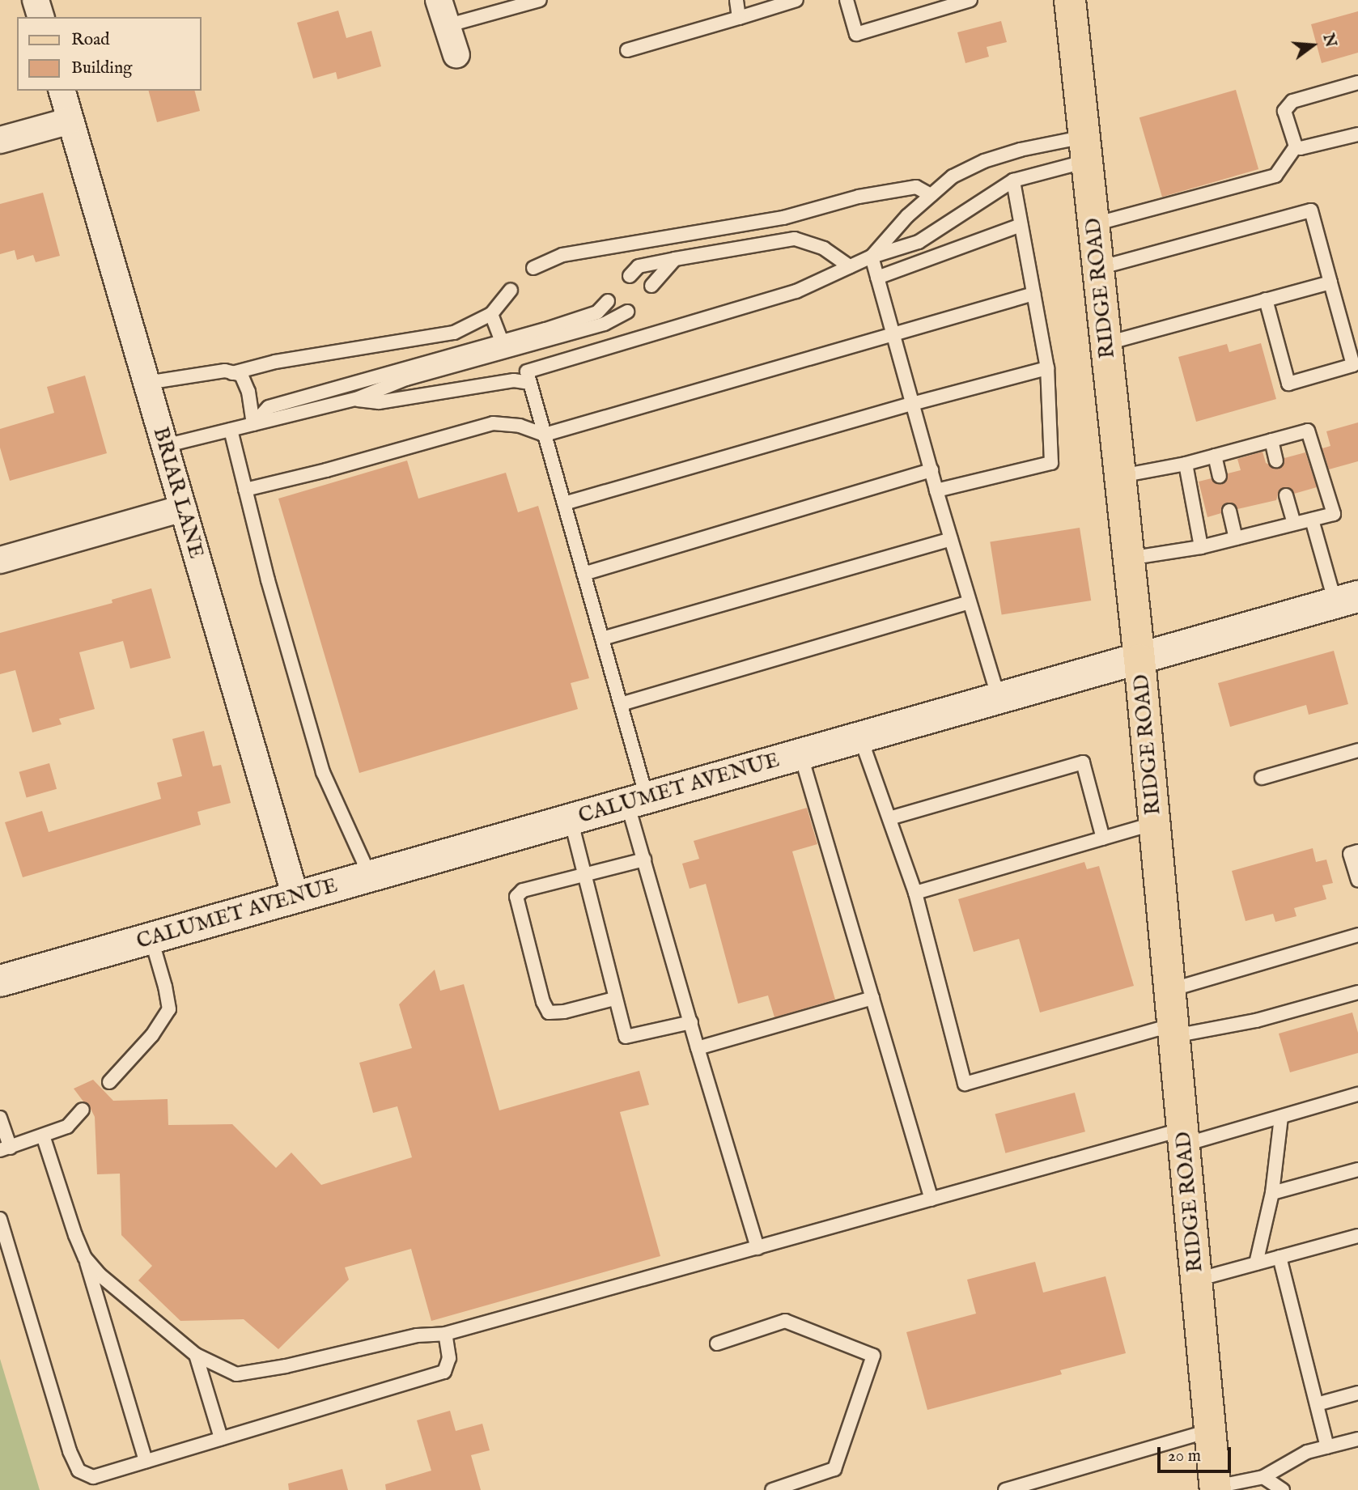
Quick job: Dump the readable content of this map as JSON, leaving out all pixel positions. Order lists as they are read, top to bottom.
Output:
{
  "streets": {
    "main road": ["RIDGE ROAD", "CALUMET AVENUE"],
    "street": ["BRIAR LANE"]
  },
  "crossings": [
    ["RIDGE ROAD", "CALUMET AVENUE"],
    ["BRIAR LANE", "CALUMET AVENUE"]
  ],
  "legend": ["Road", "Building"],
  "scale_bar": "20 m",
  "north": "right"
}
